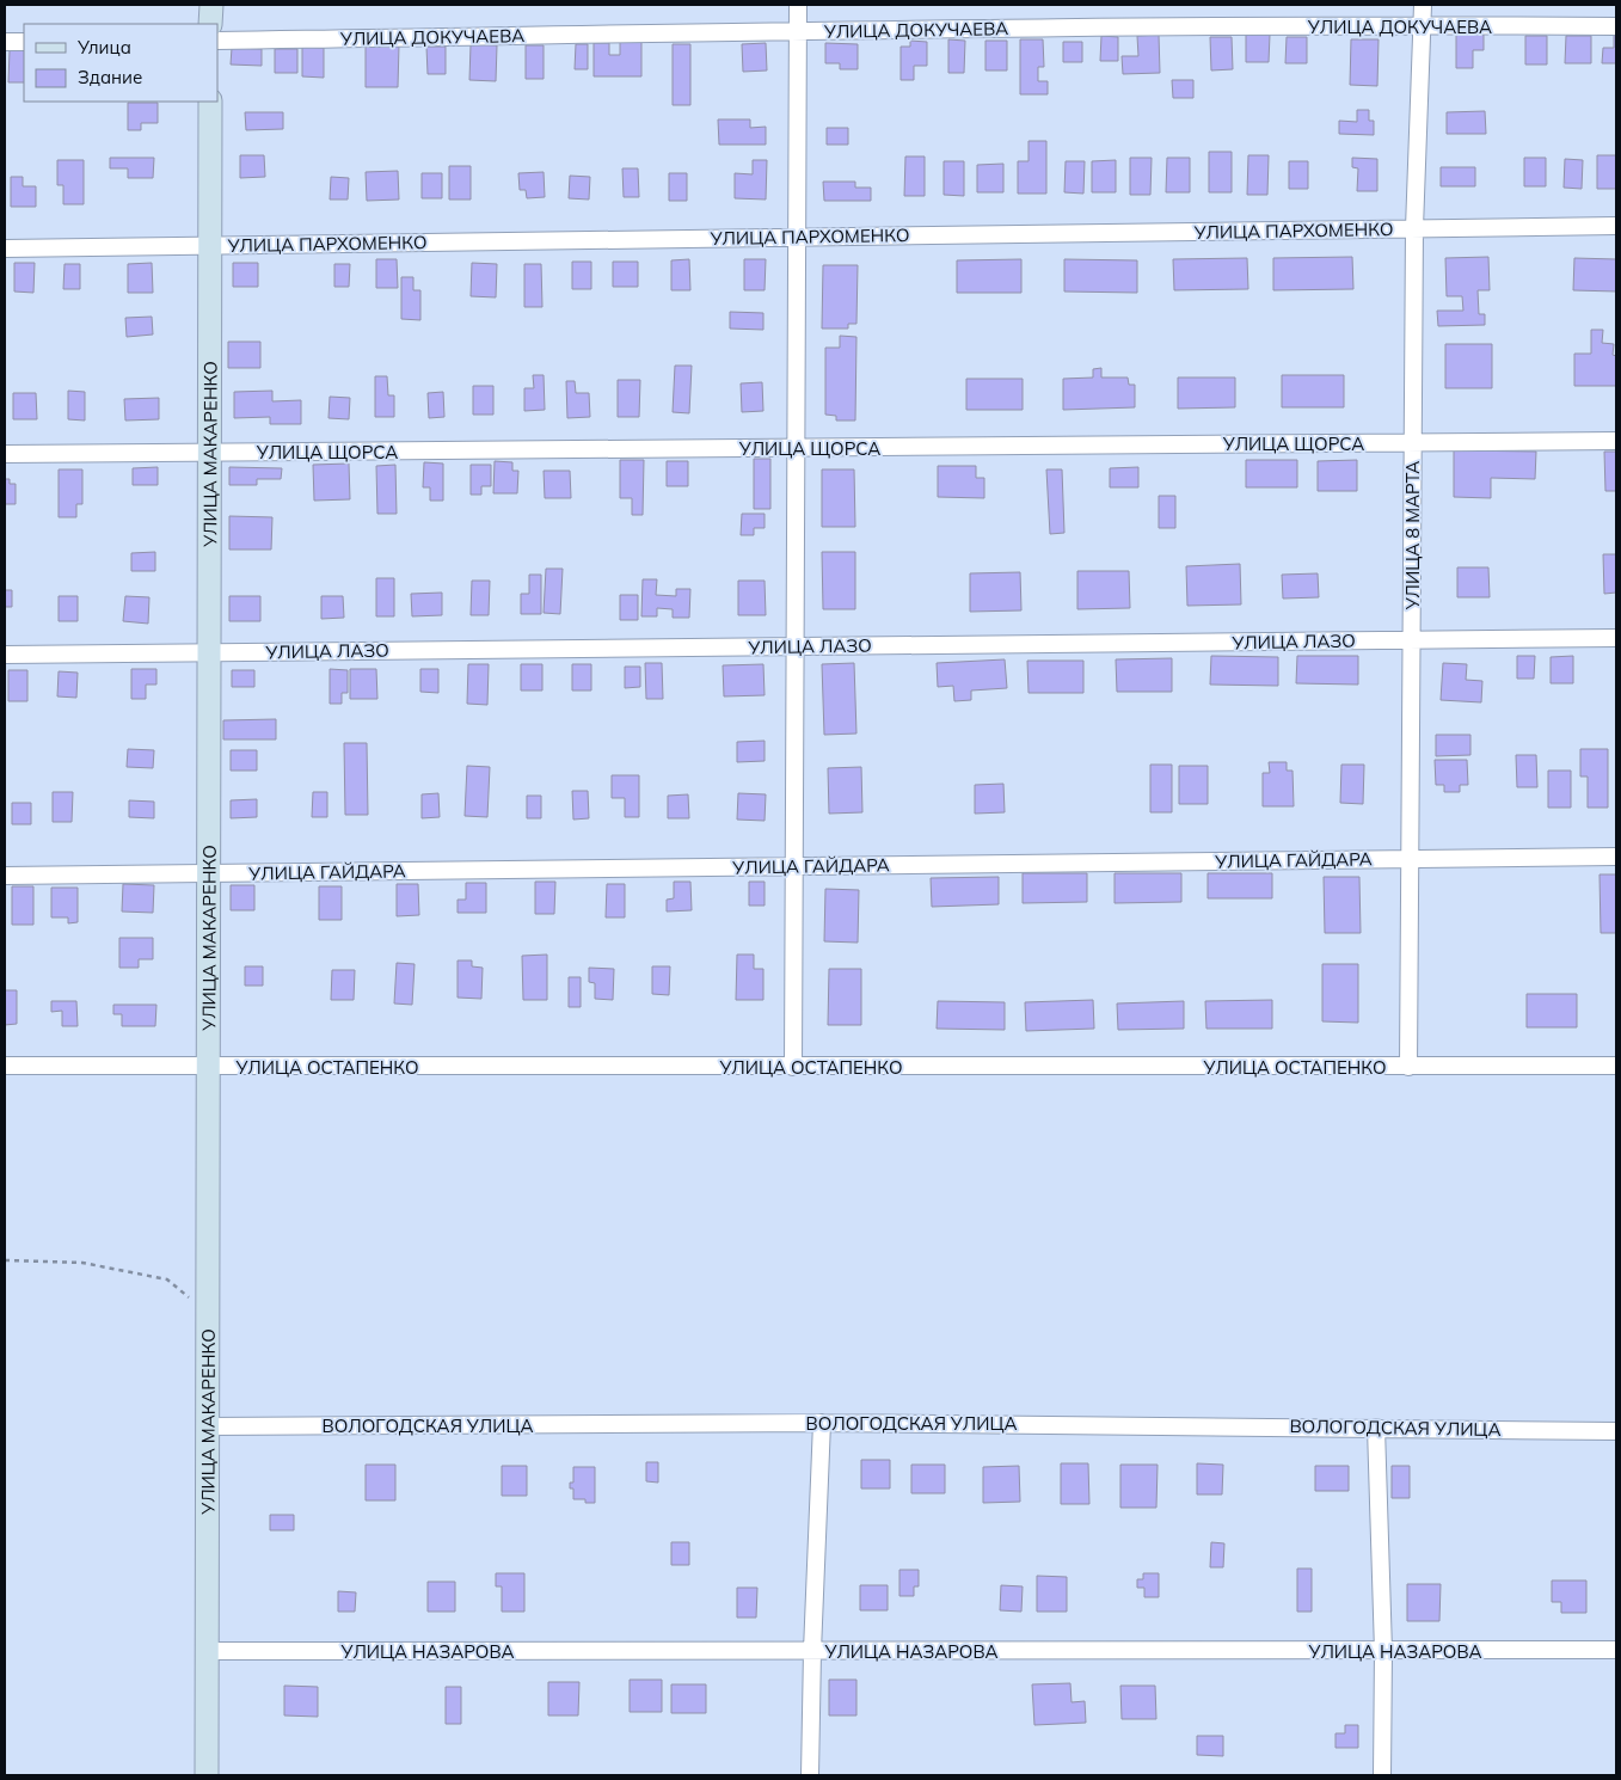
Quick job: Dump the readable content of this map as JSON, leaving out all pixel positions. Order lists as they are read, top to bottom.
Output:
{
  "streets": {
    "street": [
      "УЛИЦА ДОКУЧАЕВА",
      "УЛИЦА ПАРХОМЕНКО",
      "УЛИЦА ЩОРСА",
      "УЛИЦА МАКАРЕНКО",
      "УЛИЦА 8 МАРТА",
      "УЛИЦА ЛАЗО",
      "УЛИЦА ГАЙДАРА",
      "УЛИЦА ОСТАПЕНКО",
      "ВОЛОГОДСКАЯ УЛИЦА",
      "УЛИЦА НАЗАРОВА"
    ]
  },
  "crossings": [
    ["УЛИЦА ДОКУЧАЕВА", "УЛИЦА 8 МАРТА"],
    ["УЛИЦА ПАРХОМЕНКО", "УЛИЦА МАКАРЕНКО"],
    ["УЛИЦА ПАРХОМЕНКО", "УЛИЦА 8 МАРТА"],
    ["УЛИЦА ЩОРСА", "УЛИЦА МАКАРЕНКО"],
    ["УЛИЦА ЩОРСА", "УЛИЦА 8 МАРТА"],
    ["УЛИЦА МАКАРЕНКО", "УЛИЦА ЛАЗО"],
    ["УЛИЦА МАКАРЕНКО", "УЛИЦА ГАЙДАРА"],
    ["УЛИЦА МАКАРЕНКО", "УЛИЦА ОСТАПЕНКО"],
    ["УЛИЦА МАКАРЕНКО", "ВОЛОГОДСКАЯ УЛИЦА"],
    ["УЛИЦА МАКАРЕНКО", "УЛИЦА НАЗАРОВА"],
    ["УЛИЦА 8 МАРТА", "УЛИЦА ЛАЗО"],
    ["УЛИЦА 8 МАРТА", "УЛИЦА ГАЙДАРА"],
    ["УЛИЦА 8 МАРТА", "УЛИЦА ОСТАПЕНКО"]
  ],
  "legend": ["Улица", "Здание"]
}
